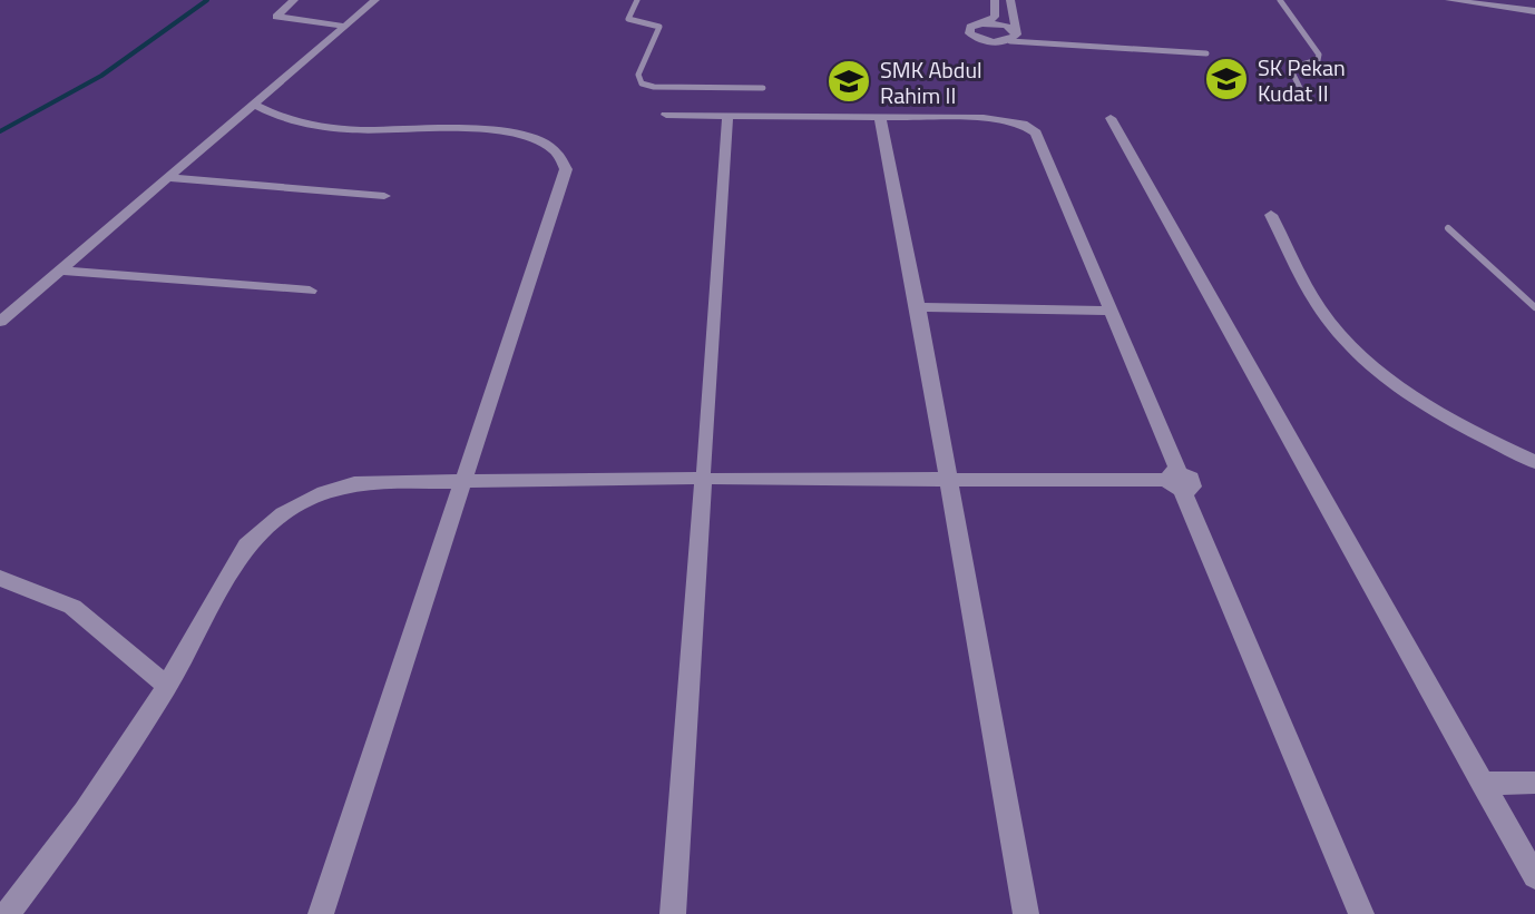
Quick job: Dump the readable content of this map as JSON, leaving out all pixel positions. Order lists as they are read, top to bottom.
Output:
{
  "places": {
    "school or university": ["SK Pekan Kudat II", "SMK Abdul Rahim II"]
  }
}
